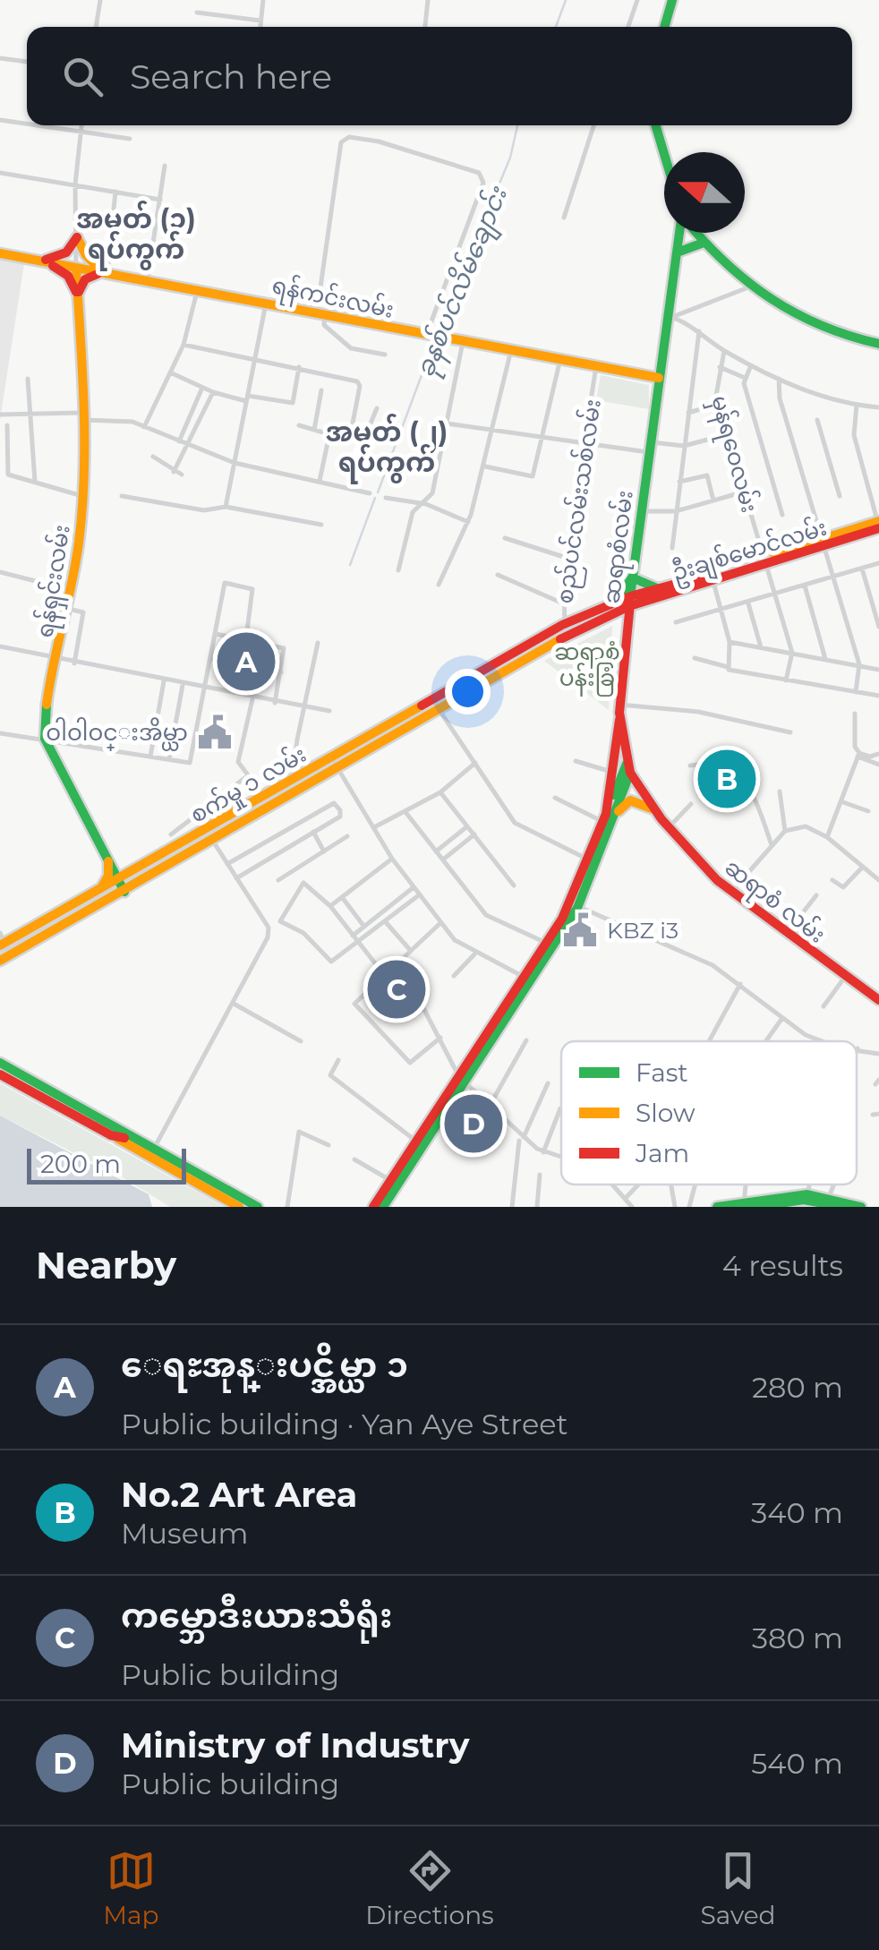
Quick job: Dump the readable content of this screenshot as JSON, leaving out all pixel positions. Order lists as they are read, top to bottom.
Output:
{
  "streets": {
    "main road": [
      "ရန်ကင်းလမ်း",
      "ဆရာစံလမ်း",
      "ဦးချစ်မောင်လမ်း",
      "ရန်ရှင်းလမ်း",
      "စက်မှု ၁ လမ်း",
      "ဆရာစံ လမ်း"
    ],
    "street": ["မှန်ရဝေလမ်း", "စည်ပင်လမ်းသစ်လမ်း"]
  },
  "crossings": [
    ["ရန်ကင်းလမ်း", "စည်ပင်လမ်းသစ်လမ်း"],
    ["ရန်ကင်းလမ်း", "ဆရာစံလမ်း"],
    ["ရန်ကင်းလမ်း", "ရန်ရှင်းလမ်း"],
    ["မှန်ရဝေလမ်း", "ဦးချစ်မောင်လမ်း"],
    ["စည်ပင်လမ်းသစ်လမ်း", "စက်မှု ၁ လမ်း"],
    ["ဆရာစံလမ်း", "ဦးချစ်မောင်လမ်း"],
    ["ဆရာစံလမ်း", "ဆရာစံ လမ်း"]
  ],
  "districts": ["အမှတ် (၁) ရပ်ကွက်", "အမှတ် (၂) ရပ်ကွက်"],
  "water": ["ခုနစ်ပင်လိမ်ချောင်း"],
  "parks": ["ဆရာစံ ပန်းခြံ"],
  "places": {
    "public building": ["ဝါဝါဝင္းအိမ္ယာ", "KBZ i3"]
  },
  "legend": ["Fast", "Slow", "Jam"],
  "scale_bar": "200 m",
  "north": "left",
  "page": {
    "search": "Search here",
    "pins": [
      "A",
      "B",
      "C",
      "D"
    ],
    "scale": "200 m",
    "heading": ["Nearby", "4 results"],
    "list": [
      {
        "mark": "A",
        "name": "ေရႊအုန္းပင္အိမ္ယာ ၁",
        "note": "Public building · Yan Aye Street",
        "value": "280 m"
      },
      {
        "mark": "B",
        "name": "No.2 Art Area",
        "note": "Museum",
        "value": "340 m"
      },
      {
        "mark": "C",
        "name": "ကမ္ဘောဒီးယားသံရုံး",
        "note": "Public building",
        "value": "380 m"
      },
      {
        "mark": "D",
        "name": "Ministry of Industry",
        "note": "Public building",
        "value": "540 m"
      }
    ],
    "nav": ["Map", "Directions", "Saved"]
  }
}
